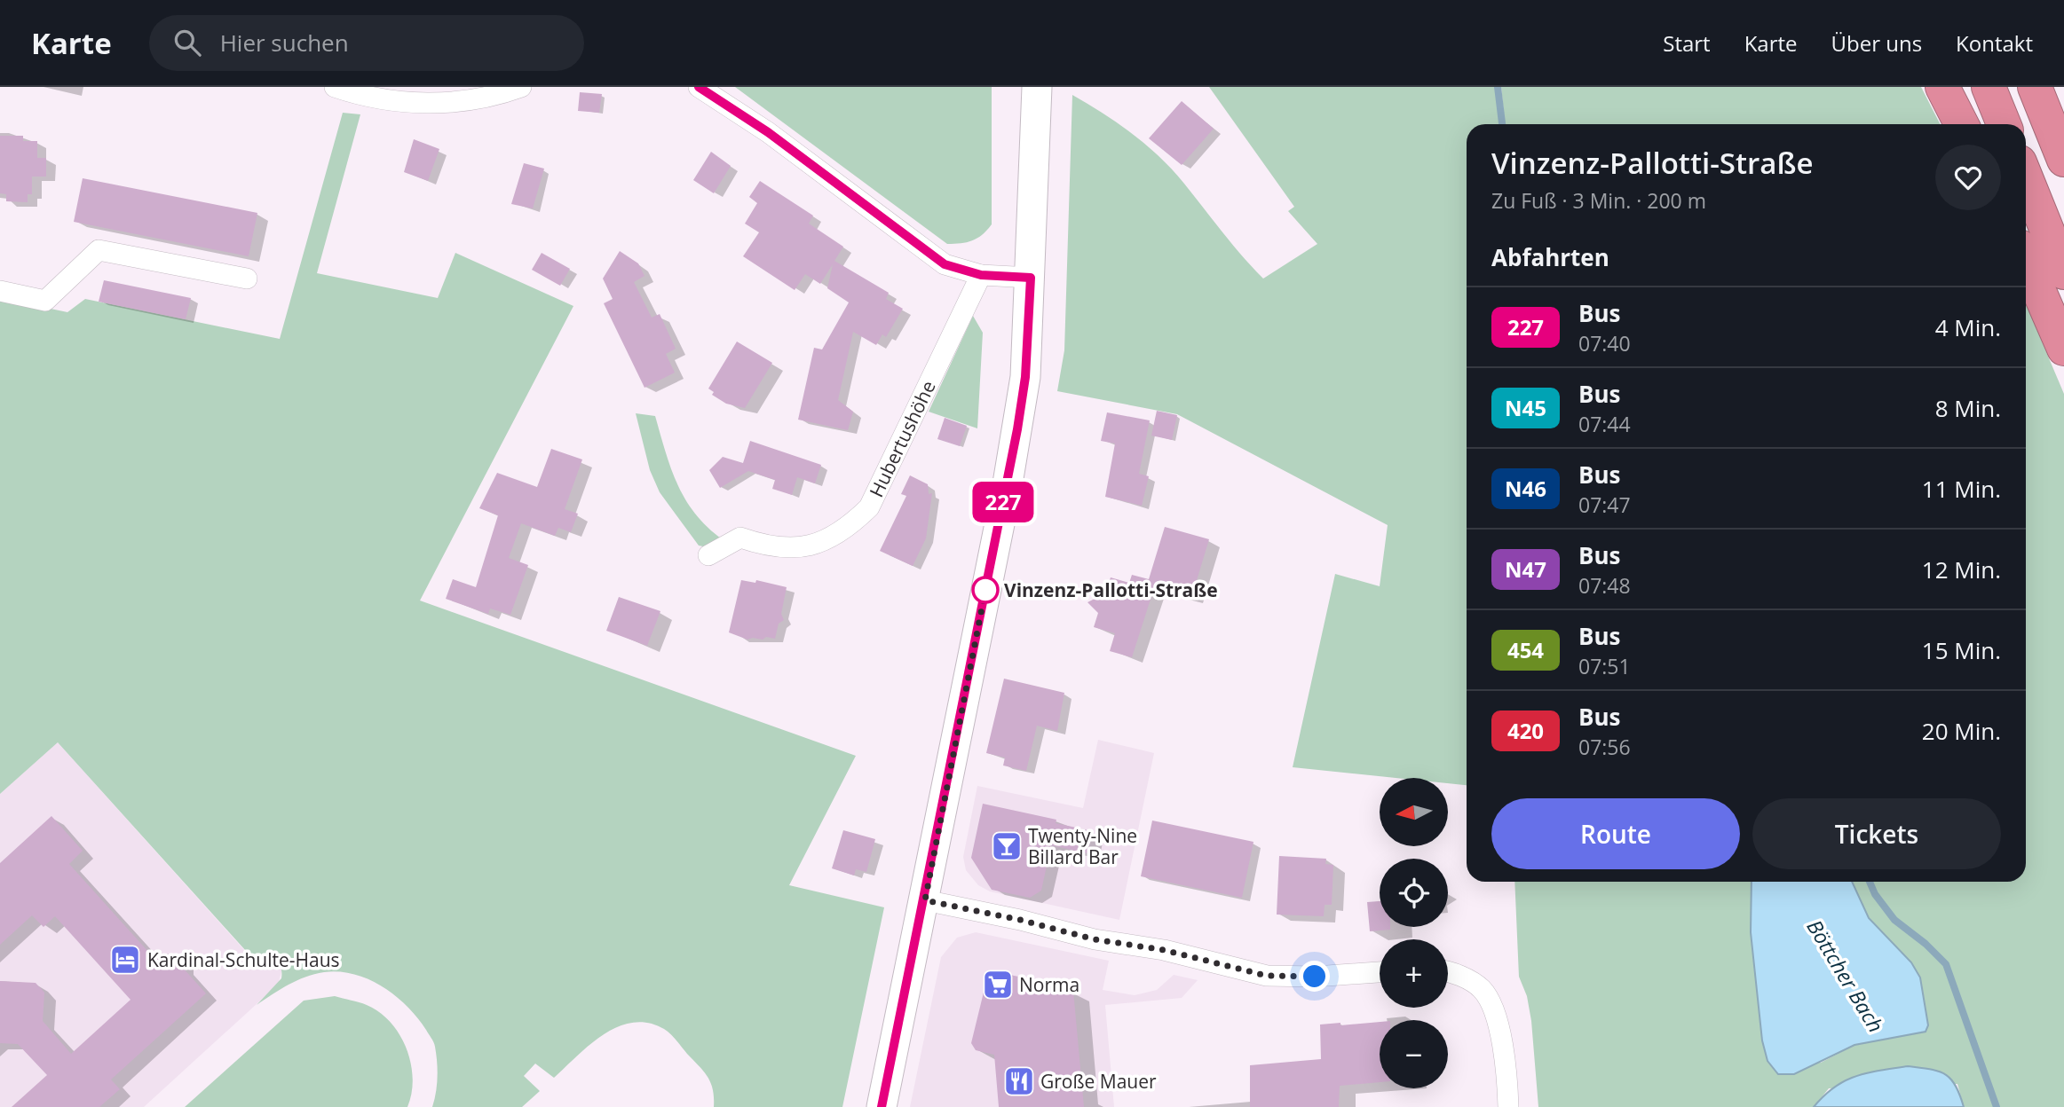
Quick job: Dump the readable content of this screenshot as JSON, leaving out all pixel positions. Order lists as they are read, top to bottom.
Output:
{
  "streets": {
    "street": ["Hubertushöhe"]
  },
  "water": ["Böttcher Bach"],
  "places": {
    "other": ["Vinzenz-Pallotti-Straße"],
    "bar": ["Twenty-Nine Billard Bar"],
    "hotel": ["Kardinal-Schulte-Haus"],
    "supermarket": ["Norma"],
    "restaurant": ["Große Mauer"]
  },
  "lines": ["bus line 227"],
  "north": "left",
  "page": {
    "header": "Karte",
    "search": "Hier suchen",
    "nav": [
      "Start",
      "Karte",
      "Über uns",
      "Kontakt"
    ],
    "on_map": "227",
    "heading": [
      ["Vinzenz-Pallotti-Straße", "Zu Fuß · 3 Min. · 200 m"],
      "Abfahrten"
    ],
    "list": [
      {
        "mark": "227",
        "name": "Bus",
        "note": "07:40",
        "value": "4 Min."
      },
      {
        "mark": "N45",
        "name": "Bus",
        "note": "07:44",
        "value": "8 Min."
      },
      {
        "mark": "N46",
        "name": "Bus",
        "note": "07:47",
        "value": "11 Min."
      },
      {
        "mark": "N47",
        "name": "Bus",
        "note": "07:48",
        "value": "12 Min."
      },
      {
        "mark": "454",
        "name": "Bus",
        "note": "07:51",
        "value": "15 Min."
      },
      {
        "mark": "420",
        "name": "Bus",
        "note": "07:56",
        "value": "20 Min."
      }
    ],
    "map_buttons": ["+", "−"],
    "buttons": ["Route", "Tickets"]
  }
}
